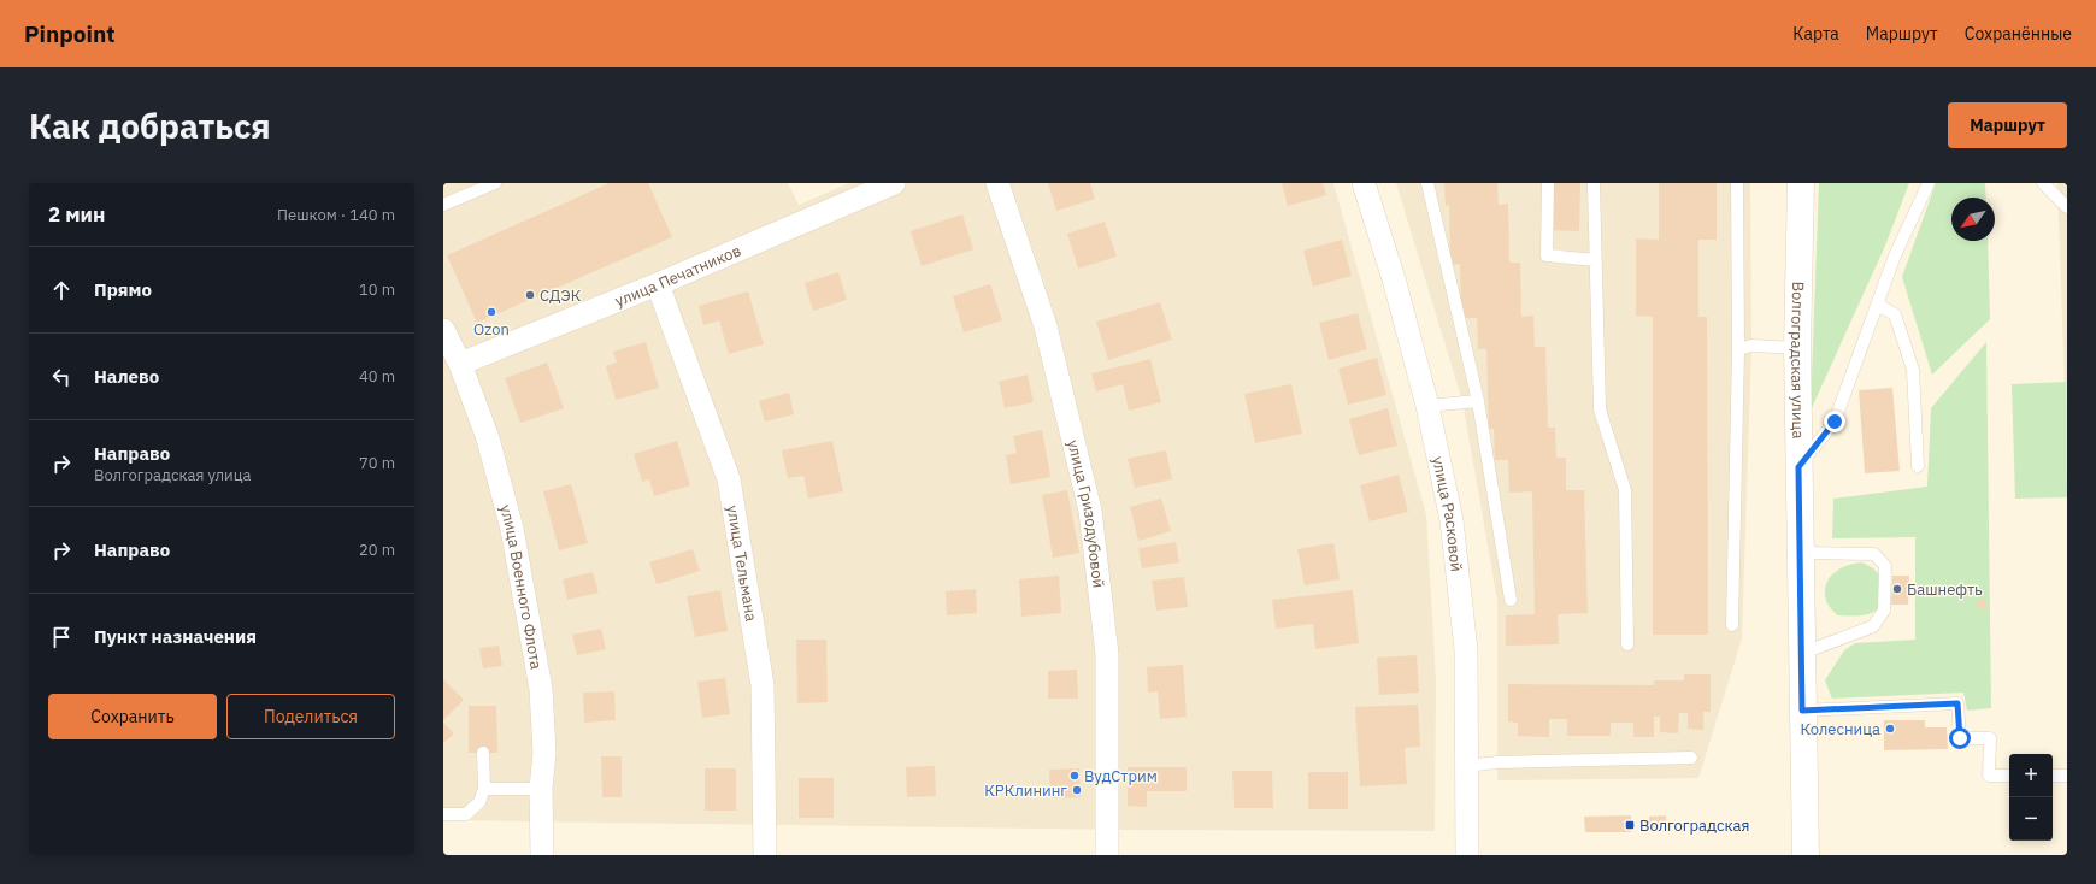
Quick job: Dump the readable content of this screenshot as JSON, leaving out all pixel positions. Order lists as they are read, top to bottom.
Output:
{
  "streets": {
    "street": [
      "улица Печатников",
      "Волгоградская улица",
      "улица Гризодубовой",
      "улица Расковой",
      "улица Тельмана",
      "улица Военного Флота"
    ]
  },
  "crossings": [
    ["улица Печатников", "улица Тельмана"],
    ["улица Печатников", "улица Военного Флота"]
  ],
  "places": {
    "other": [
      "СДЭК",
      "Ozon",
      "Башнефть",
      "Колесница",
      "ВудСтрим",
      "КРКлининг"
    ],
    "transit": ["Волгоградская"]
  },
  "north": "bottom left",
  "page": {
    "header": "Pinpoint",
    "nav": ["Карта", "Маршрут", "Сохранённые"],
    "buttons": [
      "Маршрут",
      ["Сохранить", "Поделиться"]
    ],
    "title": "Как добраться",
    "heading": ["2 мин", "Пешком · 140 m"],
    "list": [
      ["Прямо", "10 m"],
      ["Налево", "40 m"],
      ["Направо", "Волгоградская улица", "70 m"],
      ["Направо", "20 m"],
      "Пункт назначения"
    ],
    "map_buttons": ["+", "−"]
  }
}
